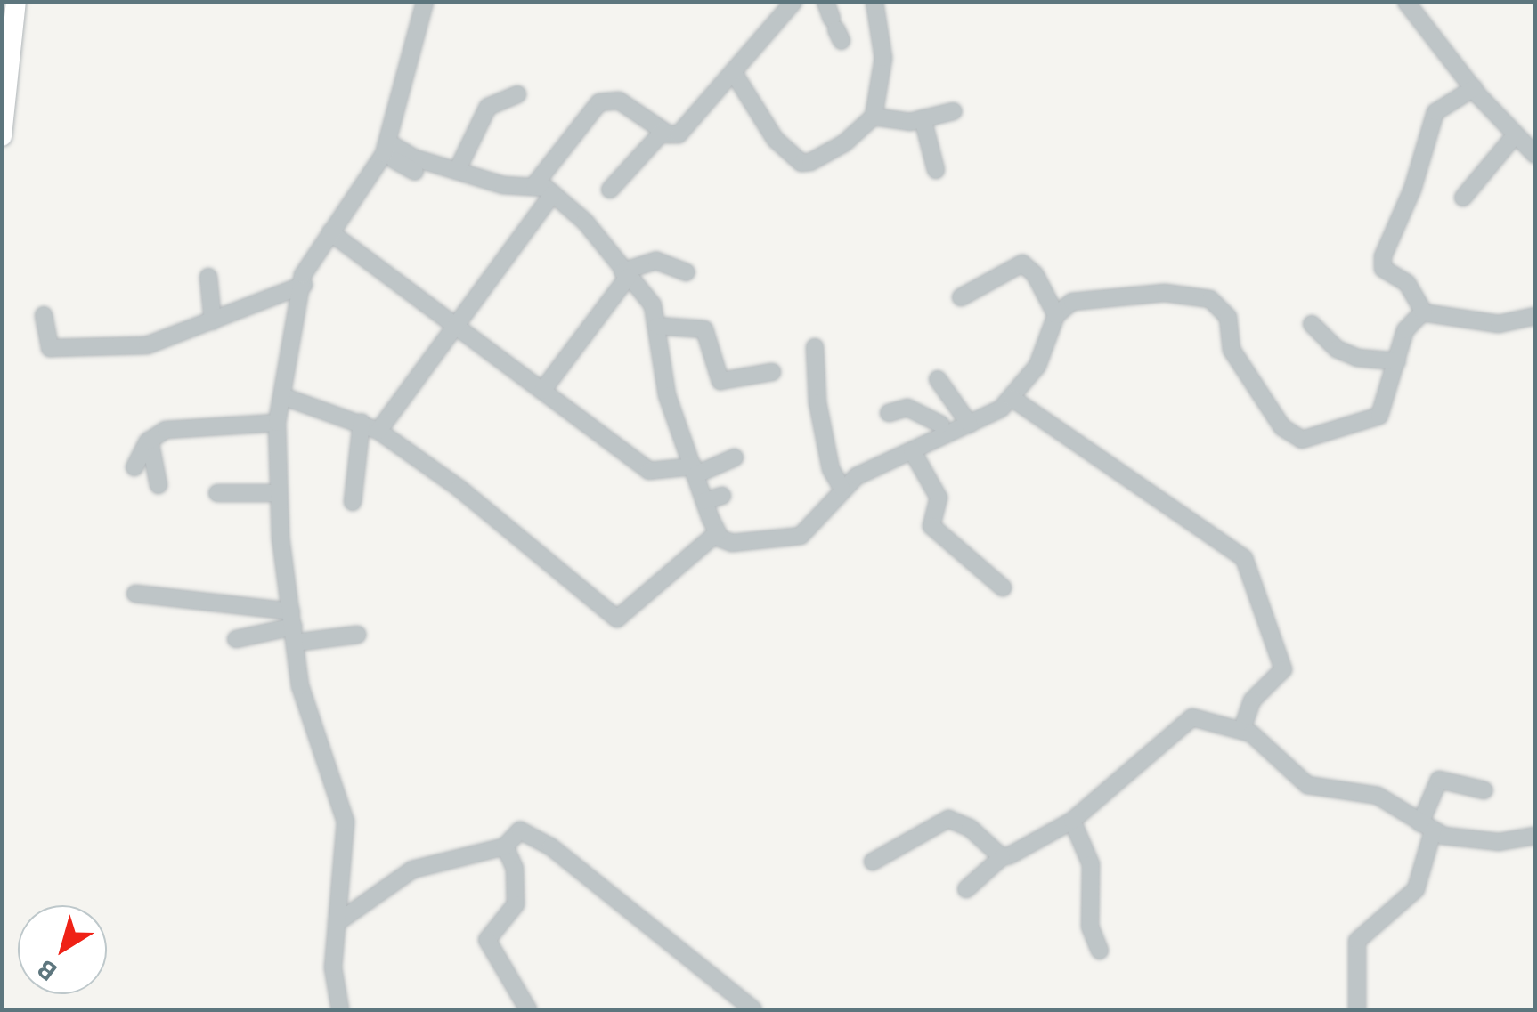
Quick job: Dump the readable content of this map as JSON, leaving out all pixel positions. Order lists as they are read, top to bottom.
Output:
{
  "north": "bottom left"
}
